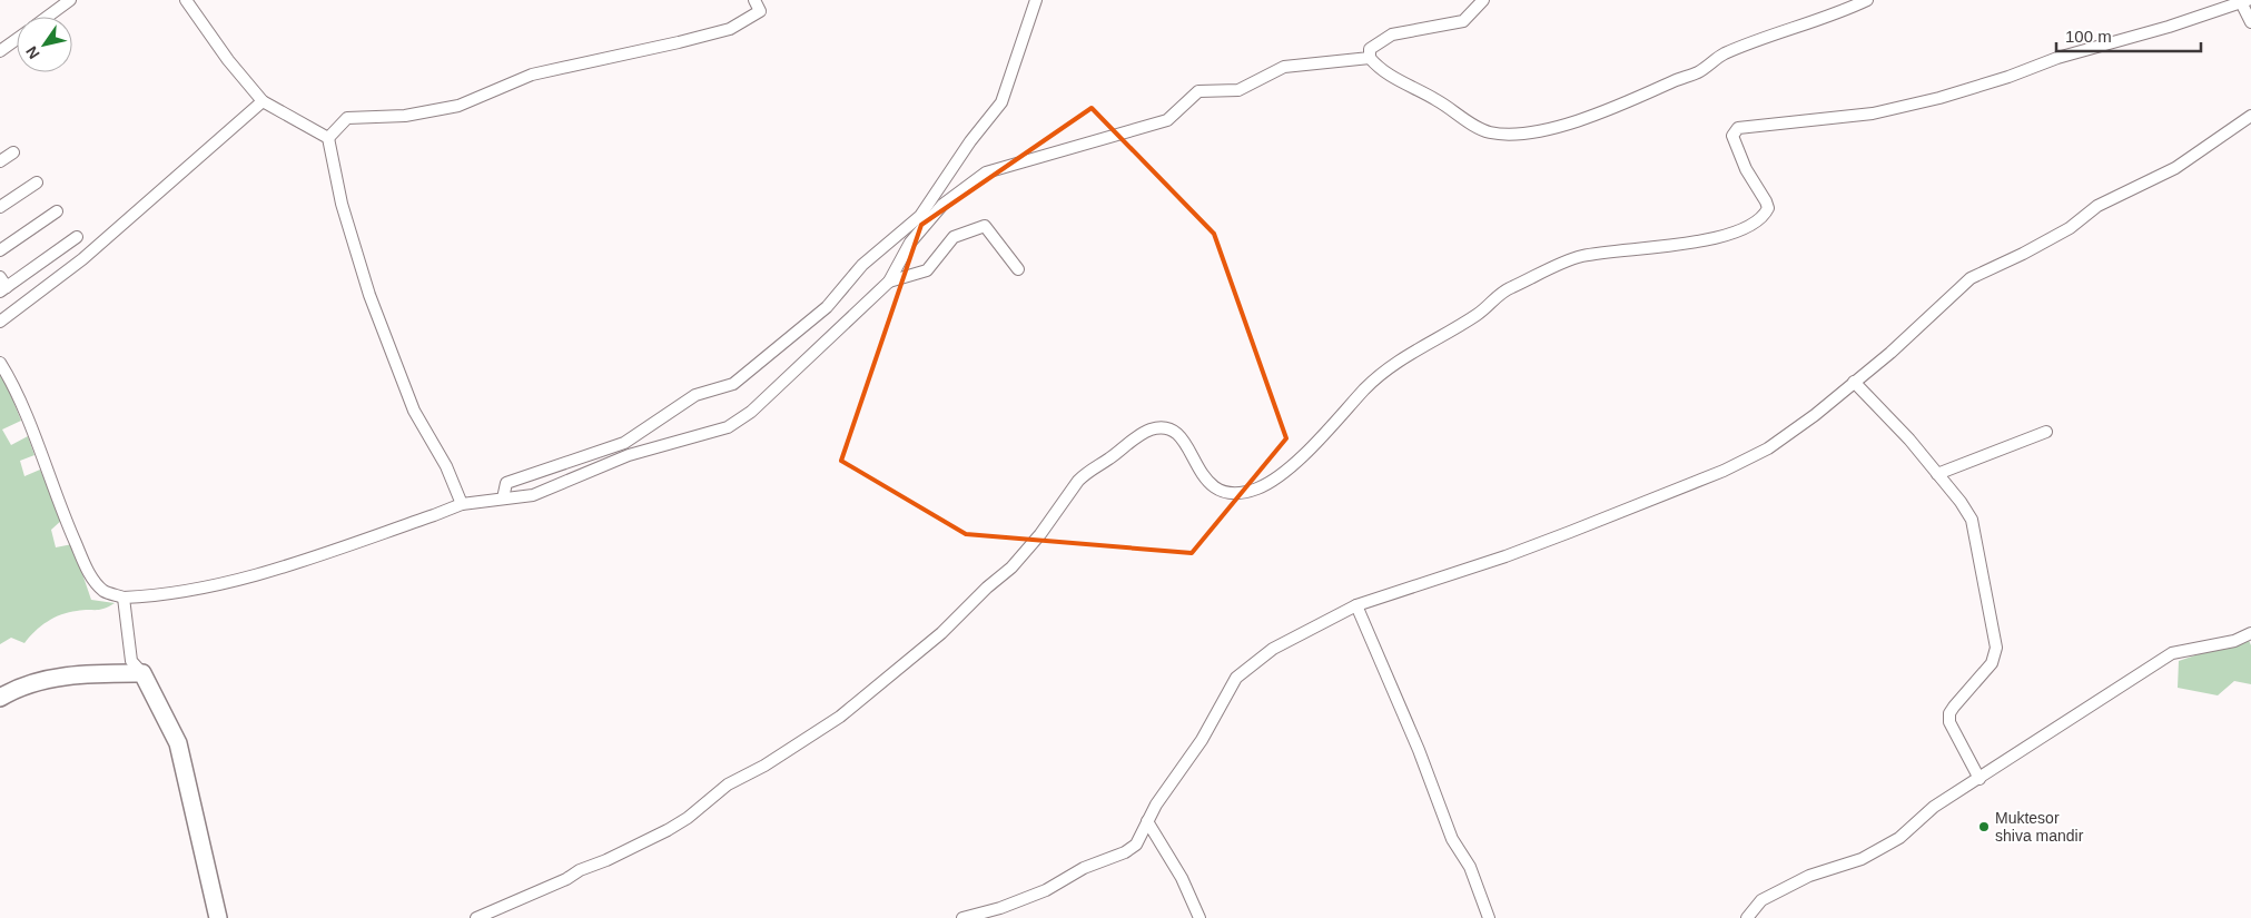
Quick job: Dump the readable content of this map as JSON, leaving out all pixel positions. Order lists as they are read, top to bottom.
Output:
{
  "places": ["Muktesor shiva mandir"],
  "scale_bar": "100 m",
  "north": "bottom left"
}
